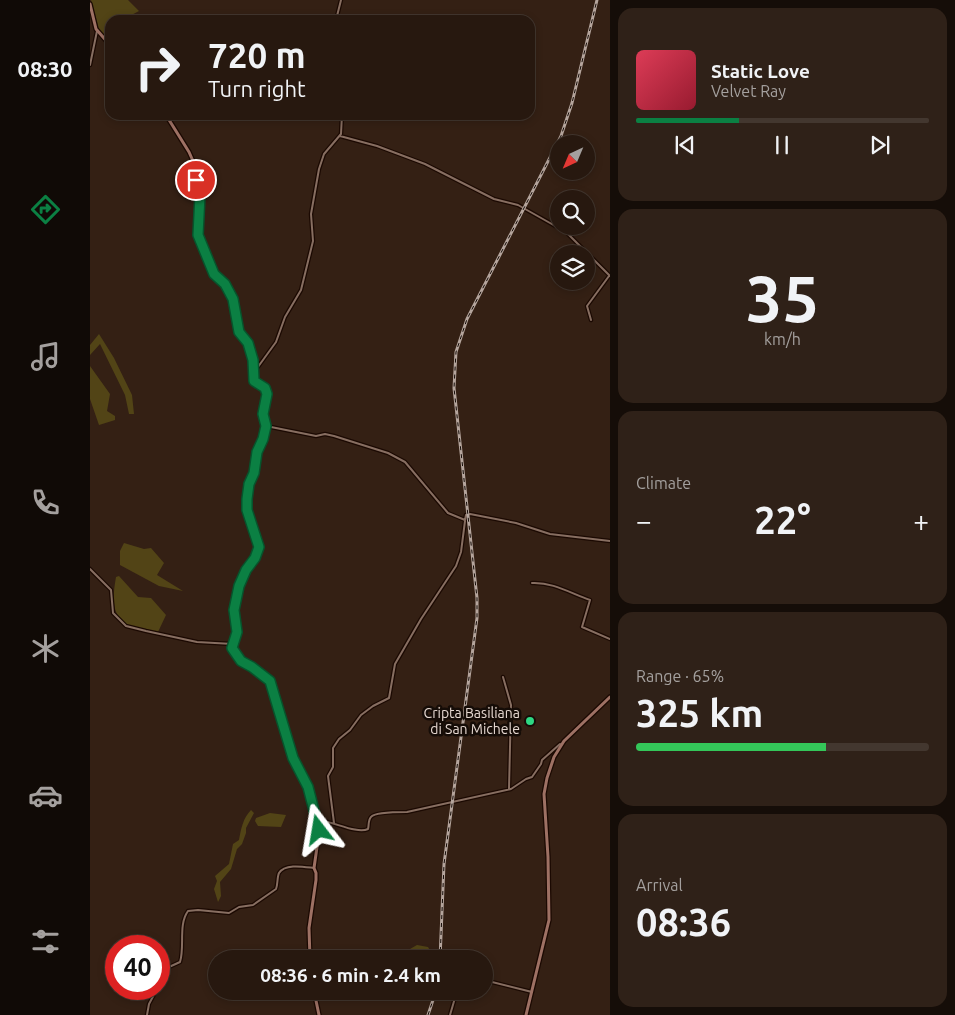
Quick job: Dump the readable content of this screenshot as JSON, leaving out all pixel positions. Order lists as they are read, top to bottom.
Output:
{
  "places": ["Cripta Basiliana di San Michele"],
  "north": "bottom left",
  "page": {
    "tabs": "08:30",
    "turn": ["720 m", "Turn right"],
    "song": ["Static Love", "Velvet Ray"],
    "tile": [
      ["35", "km/h"],
      "Climate",
      ["Range · 65%", "325 km"],
      ["Arrival", "08:36"]
    ],
    "heat": ["−", "22°", "+"],
    "limit": "40",
    "trip": "08:36 · 6 min · 2.4 km"
  }
}
